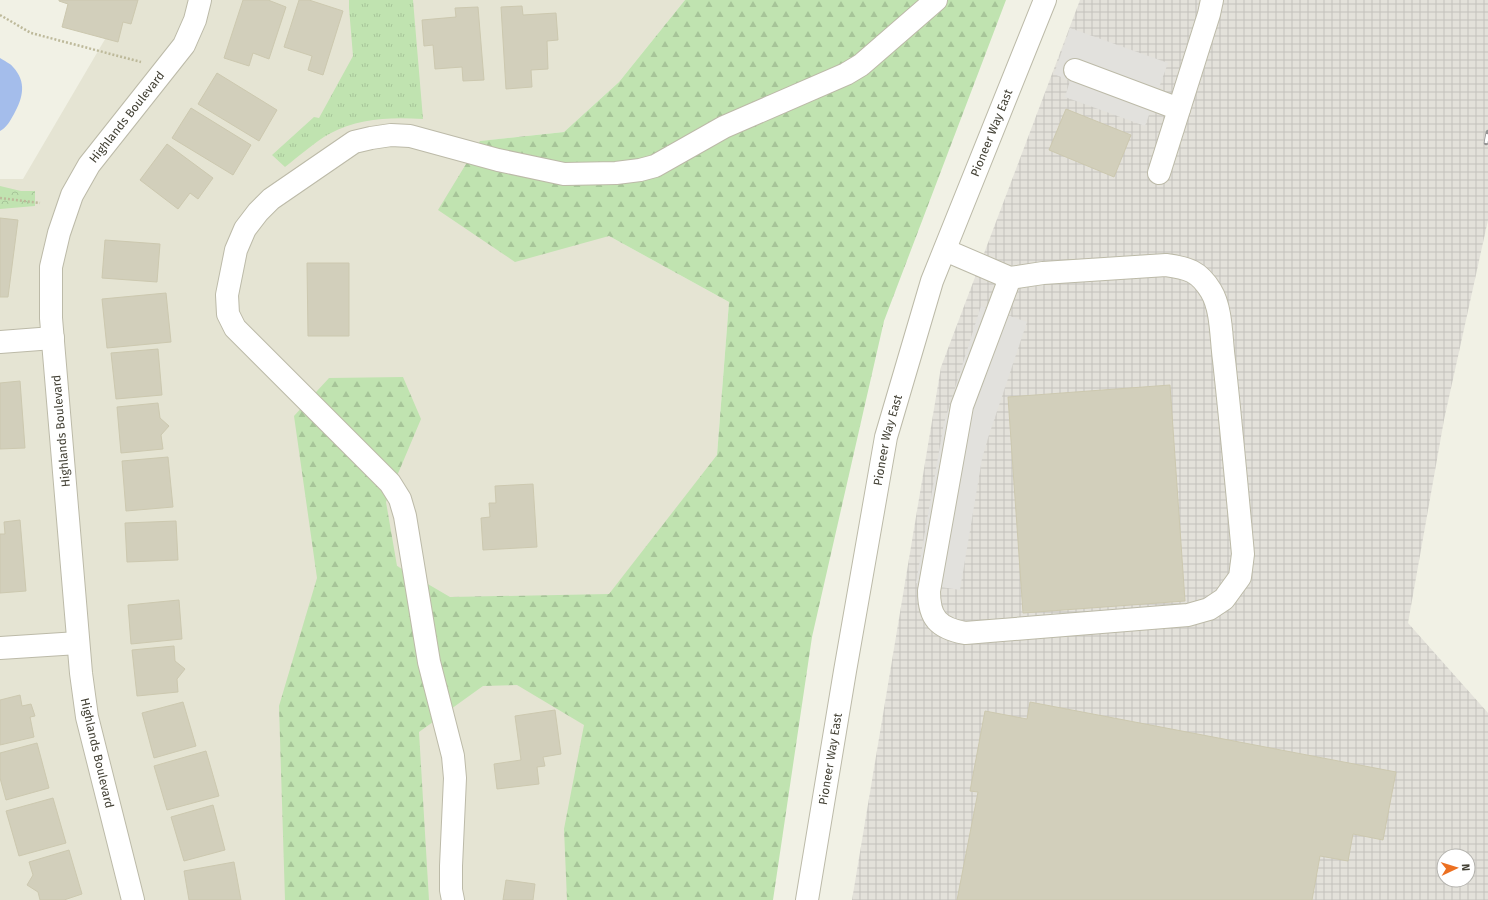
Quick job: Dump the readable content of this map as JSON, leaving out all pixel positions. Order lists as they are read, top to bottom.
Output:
{
  "streets": {
    "street": ["Highlands Boulevard", "Pioneer Way East"]
  },
  "north": "right"
}
